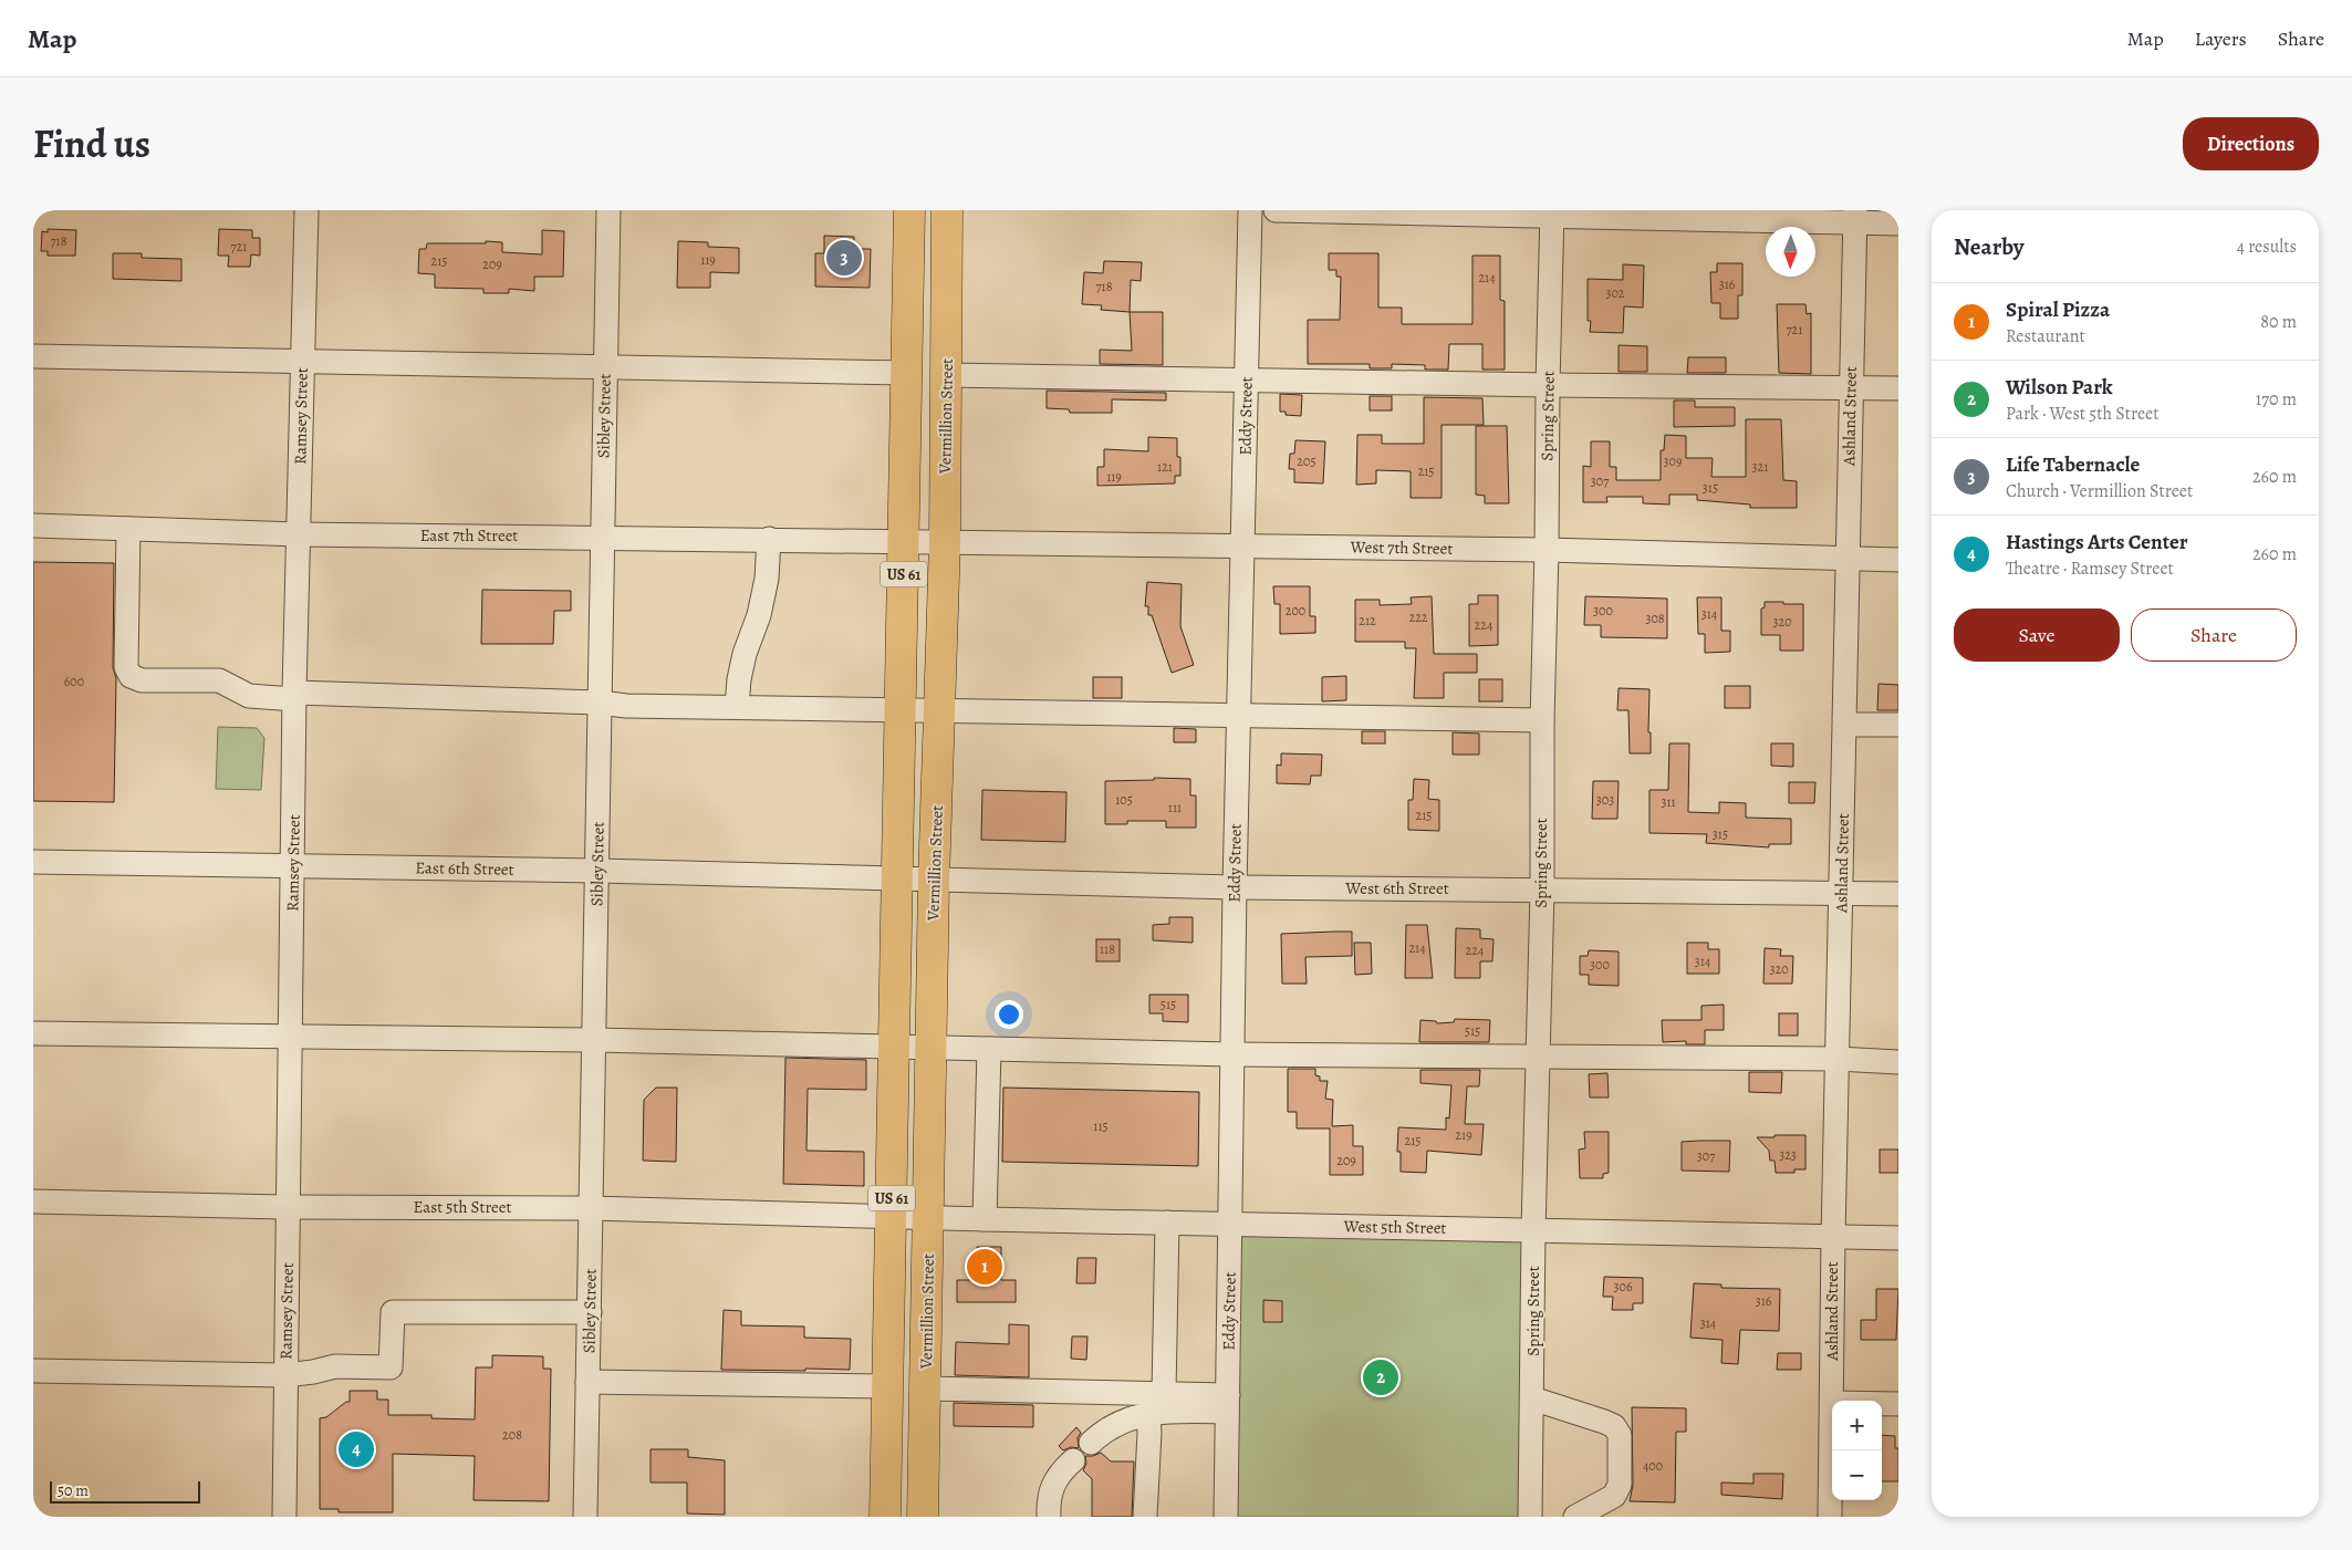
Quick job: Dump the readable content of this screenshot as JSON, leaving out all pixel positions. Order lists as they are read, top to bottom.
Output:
{
  "streets": {
    "highway": ["Vermillion Street", "US 61"],
    "street": [
      "Ramsey Street",
      "Sibley Street",
      "Eddy Street",
      "Spring Street",
      "Ashland Street",
      "East 7th Street",
      "West 7th Street",
      "East 6th Street",
      "West 6th Street",
      "East 5th Street",
      "West 5th Street"
    ]
  },
  "crossings": [
    ["Ramsey Street", "East 7th Street"],
    ["Ramsey Street", "East 6th Street"],
    ["Ramsey Street", "East 5th Street"],
    ["Sibley Street", "East 7th Street"],
    ["Sibley Street", "East 6th Street"],
    ["Sibley Street", "East 5th Street"],
    ["Vermillion Street", "West 7th Street"],
    ["Vermillion Street", "West 6th Street"],
    ["Vermillion Street", "West 5th Street"],
    ["Eddy Street", "West 7th Street"],
    ["Eddy Street", "West 6th Street"],
    ["Eddy Street", "West 5th Street"],
    ["Spring Street", "West 7th Street"],
    ["Spring Street", "West 6th Street"],
    ["Spring Street", "West 5th Street"],
    ["Ashland Street", "West 7th Street"],
    ["Ashland Street", "West 6th Street"],
    ["Ashland Street", "West 5th Street"],
    ["East 7th Street", "West 7th Street"],
    ["East 7th Street", "US 61"],
    ["West 7th Street", "US 61"],
    ["US 61", "East 6th Street"],
    ["US 61", "West 6th Street"],
    ["US 61", "East 5th Street"],
    ["US 61", "West 5th Street"],
    ["East 6th Street", "West 6th Street"],
    ["East 5th Street", "West 5th Street"]
  ],
  "house_numbers": [
    "718",
    "721",
    "119",
    "215",
    "209",
    "214",
    "316",
    "718",
    "302",
    "721",
    "205",
    "309",
    "121",
    "321",
    "215",
    "119",
    "307",
    "315",
    "200",
    "300",
    "314",
    "222",
    "308",
    "212",
    "320",
    "224",
    "600",
    "105",
    "303",
    "311",
    "111",
    "215",
    "315",
    "214",
    "118",
    "224",
    "314",
    "300",
    "320",
    "515",
    "515",
    "115",
    "219",
    "215",
    "323",
    "307",
    "209",
    "306",
    "316",
    "314",
    "208",
    "400"
  ],
  "scale_bar": "50 m",
  "north": "bottom",
  "page": {
    "header": "Map",
    "nav": ["Map", "Layers", "Share"],
    "title": "Find us",
    "buttons": [
      "Directions",
      ["Save", "Share"]
    ],
    "heading": ["Nearby", "4 results"],
    "pins": [
      "3",
      "1",
      "2",
      "4"
    ],
    "list": [
      {
        "mark": "1",
        "name": "Spiral Pizza",
        "note": "Restaurant",
        "value": "80 m"
      },
      {
        "mark": "2",
        "name": "Wilson Park",
        "note": "Park · West 5th Street",
        "value": "170 m"
      },
      {
        "mark": "3",
        "name": "Life Tabernacle",
        "note": "Church · Vermillion Street",
        "value": "260 m"
      },
      {
        "mark": "4",
        "name": "Hastings Arts Center",
        "note": "Theatre · Ramsey Street",
        "value": "260 m"
      }
    ],
    "map_buttons": ["+", "−"],
    "scale": "50 m"
  }
}
